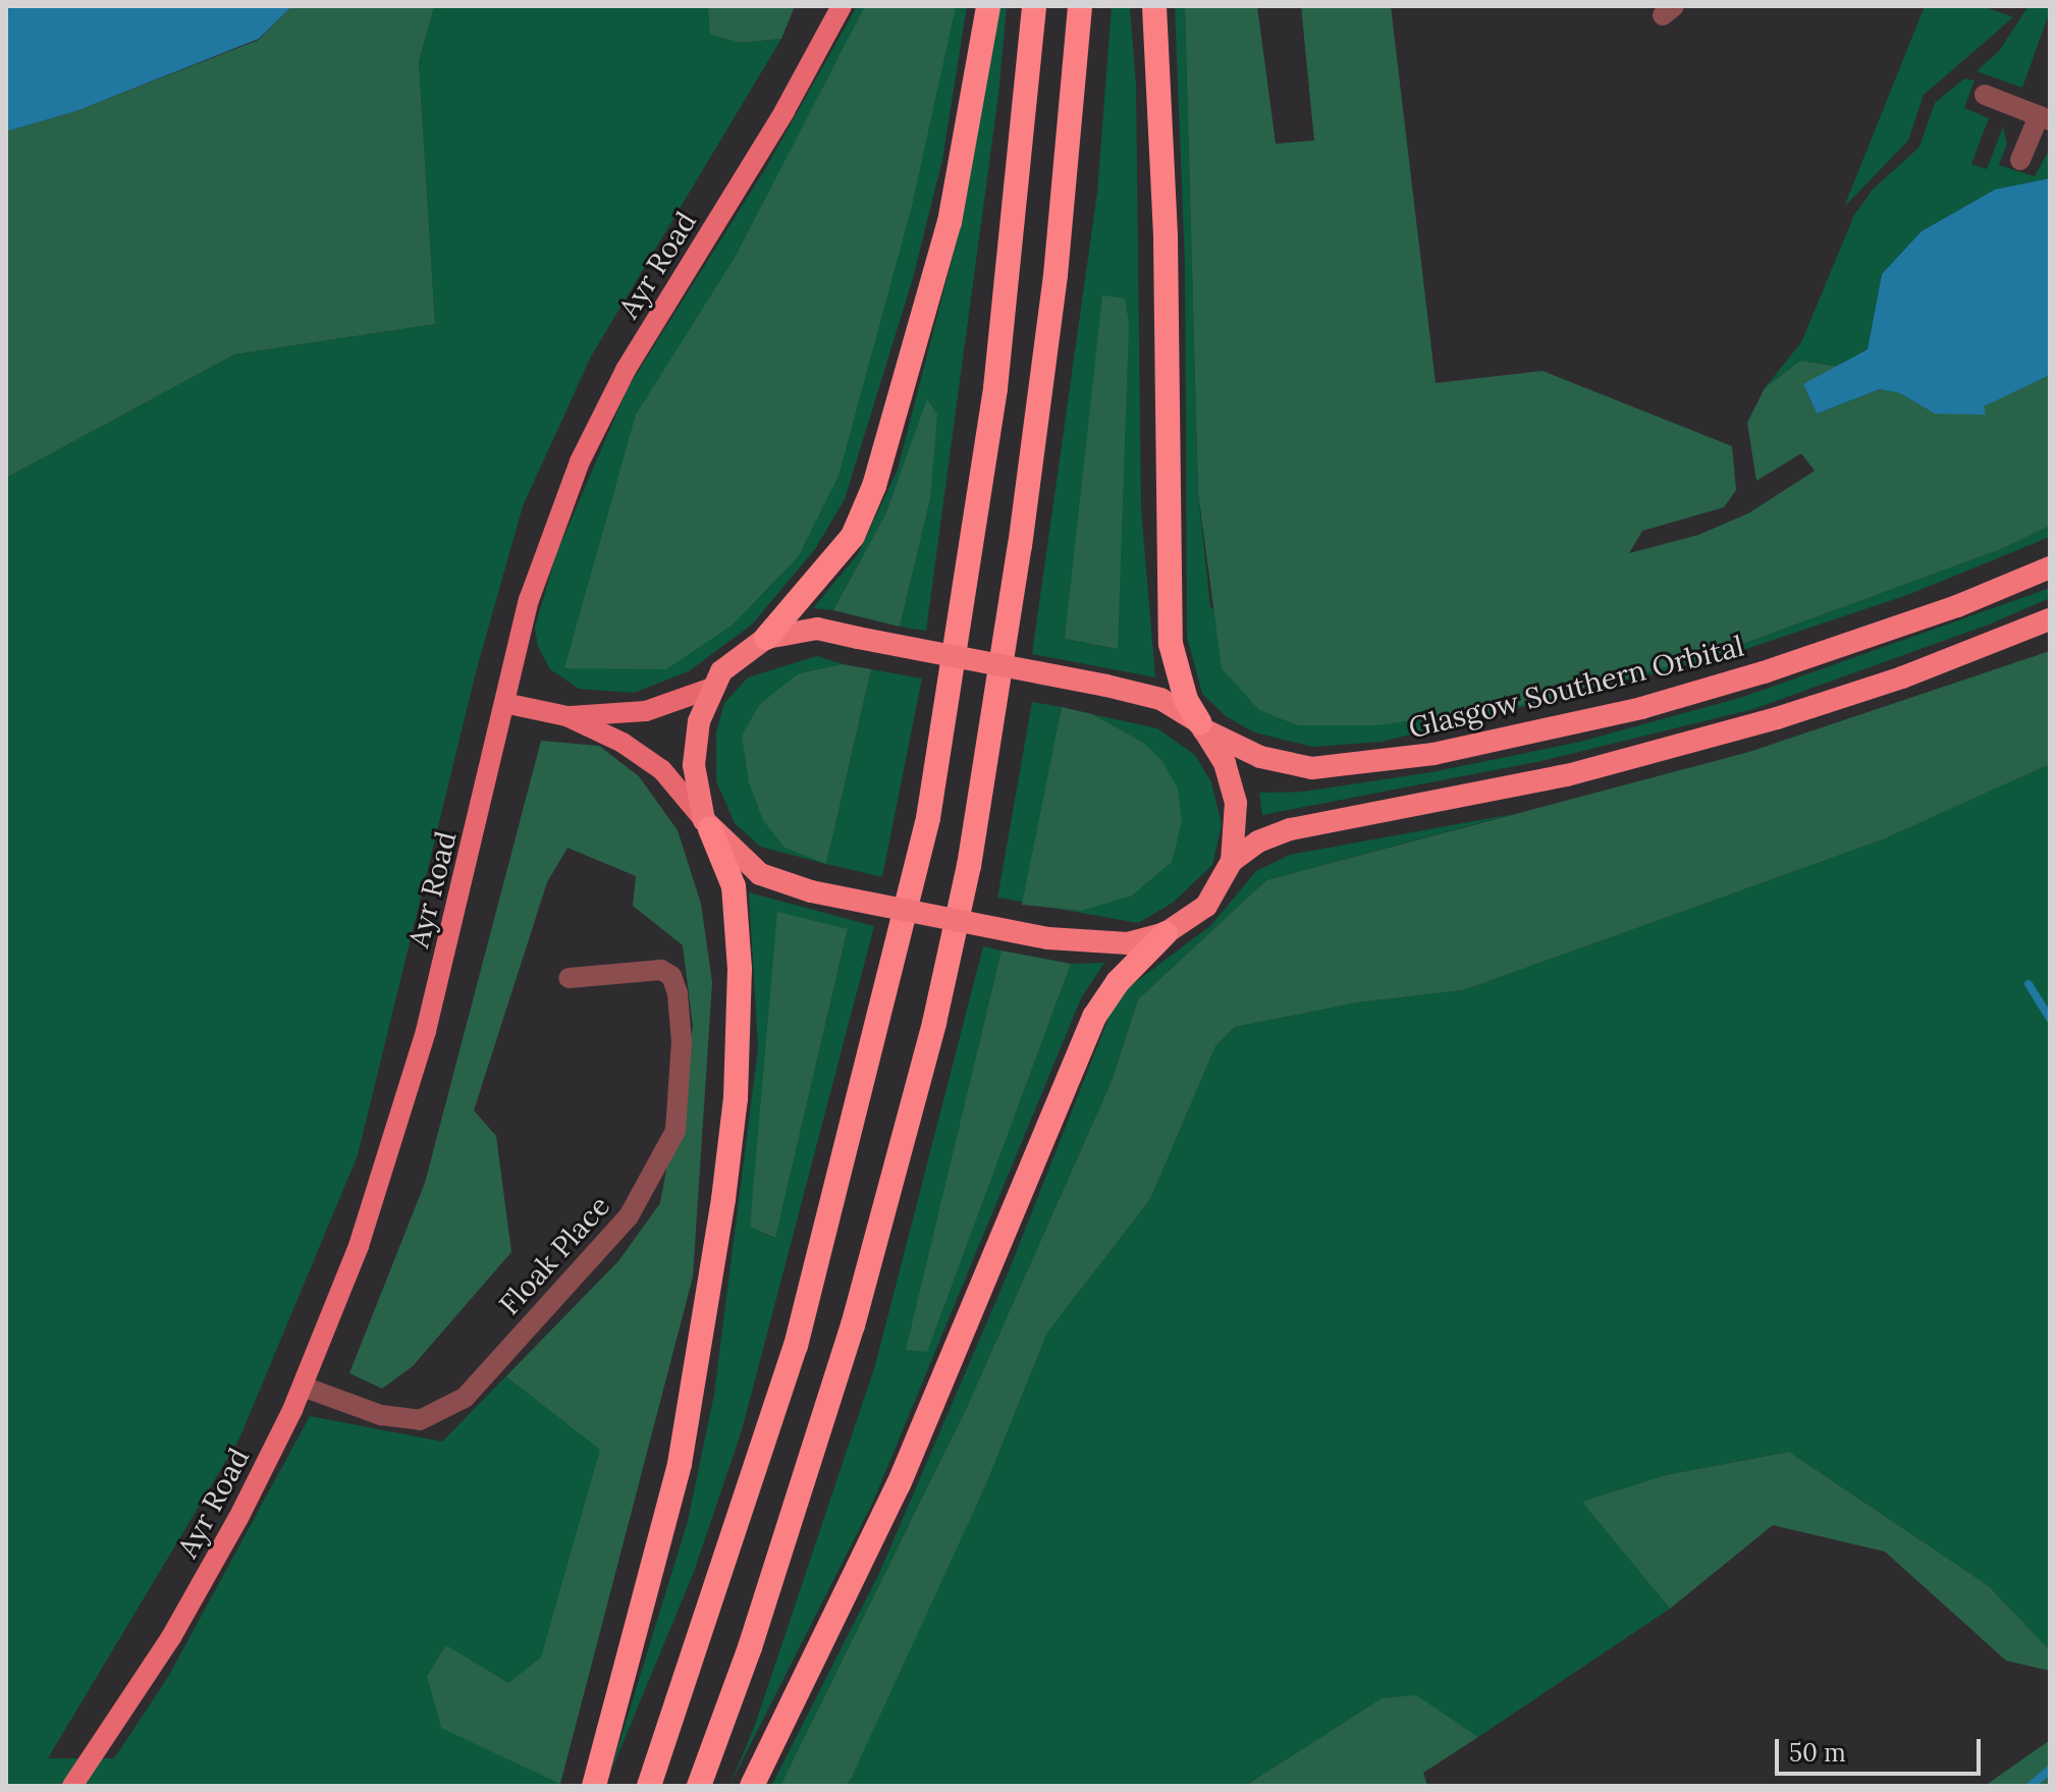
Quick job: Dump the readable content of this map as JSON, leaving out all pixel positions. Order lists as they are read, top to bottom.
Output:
{
  "streets": {
    "highway": ["Glasgow Southern Orbital"],
    "main road": ["Ayr Road"],
    "street": ["Floak Place"]
  },
  "crossings": [
    ["Ayr Road", "Floak Place"]
  ],
  "scale_bar": "50 m"
}
